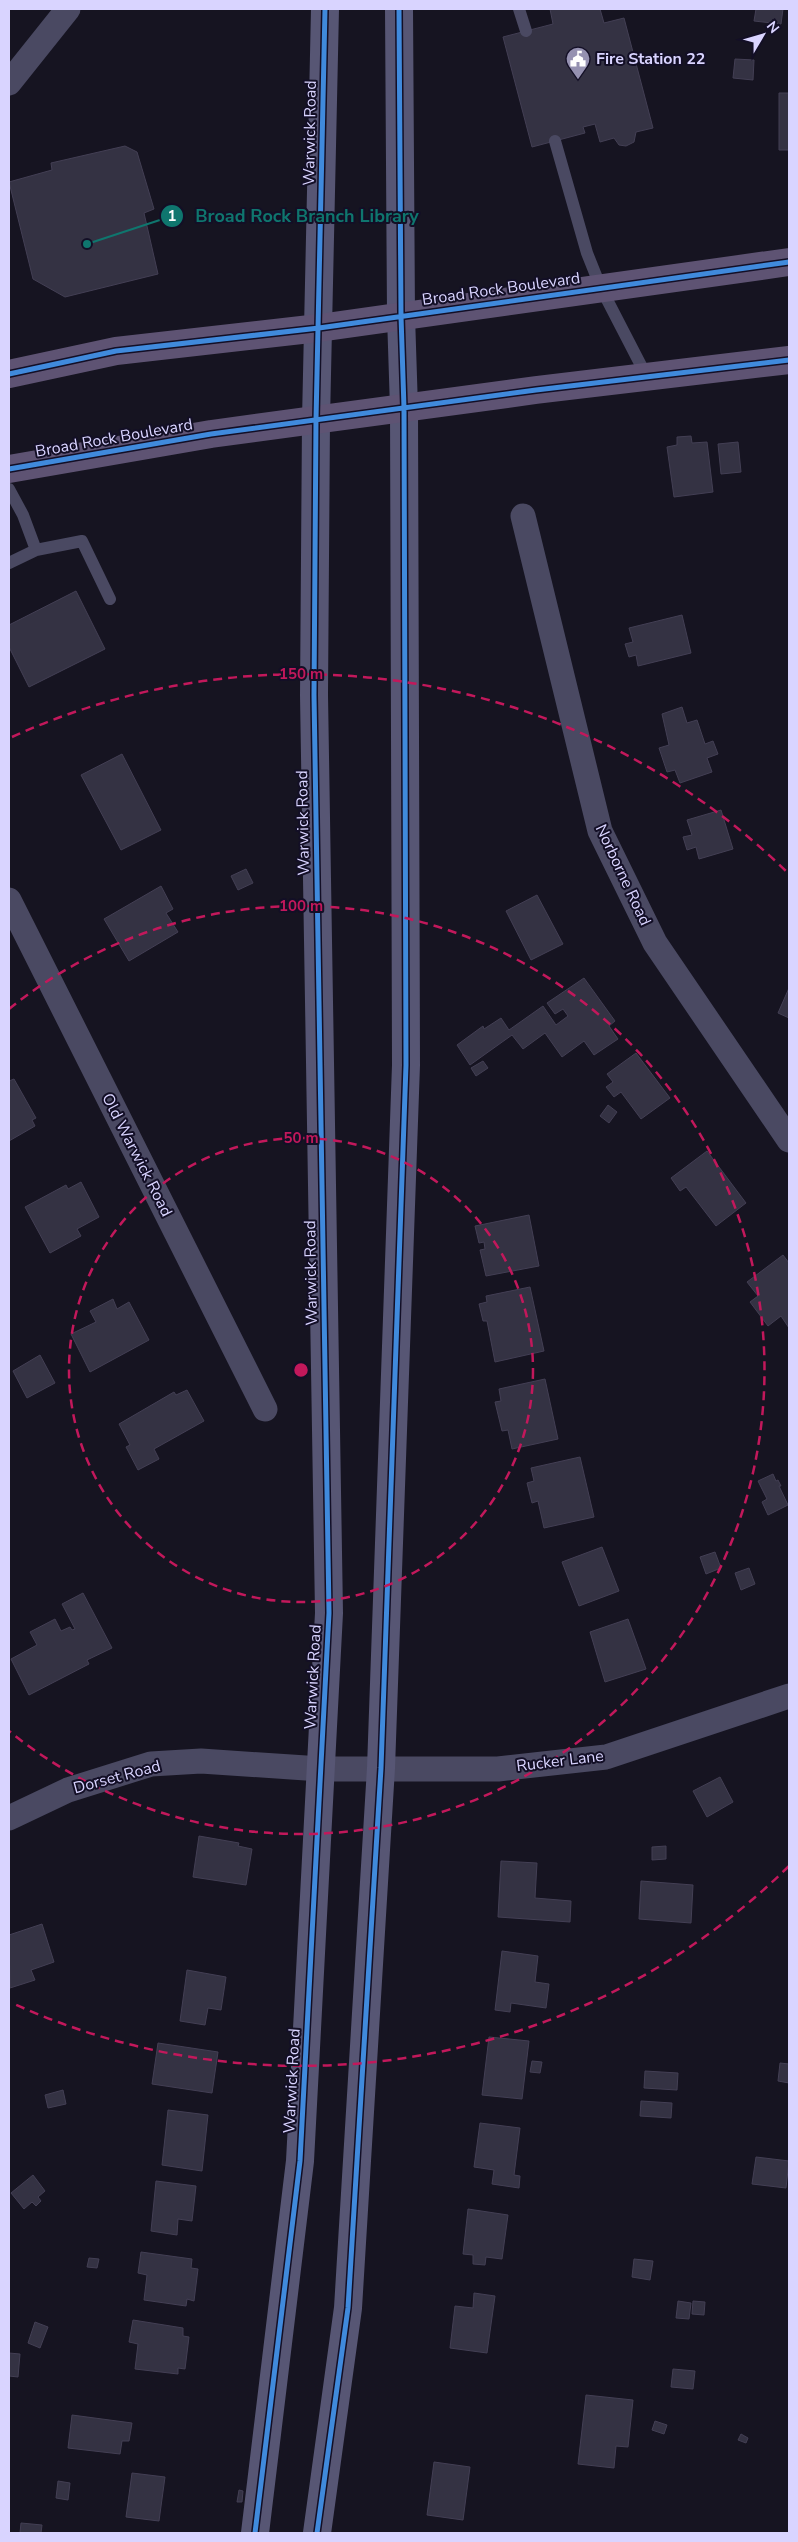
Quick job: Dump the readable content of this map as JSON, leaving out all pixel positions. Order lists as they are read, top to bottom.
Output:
{
  "streets": {
    "main road": ["Warwick Road", "Broad Rock Boulevard"],
    "street": [
      "Norborne Road",
      "Old Warwick Road",
      "Rucker Lane",
      "Dorset Road"
    ]
  },
  "crossings": [
    ["Warwick Road", "Broad Rock Boulevard"],
    ["Warwick Road", "Rucker Lane"],
    ["Warwick Road", "Dorset Road"],
    ["Rucker Lane", "Dorset Road"]
  ],
  "places": {
    "public building": ["Fire Station 22"],
    "other": ["Broad Rock Branch Library"]
  },
  "north": "top right",
  "rings": ["150 m", "100 m", "50 m"]
}
